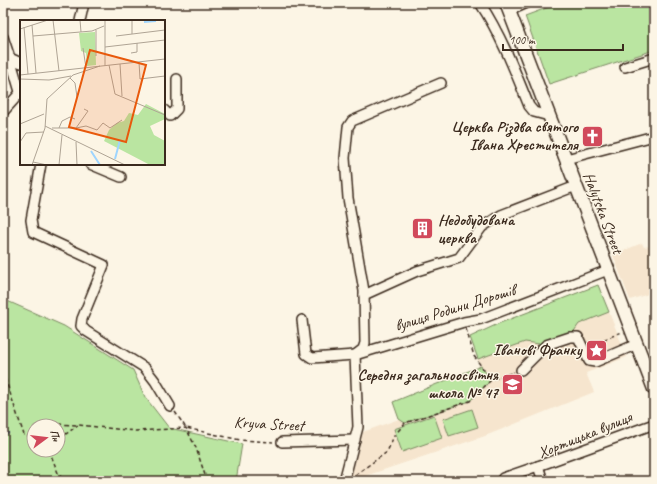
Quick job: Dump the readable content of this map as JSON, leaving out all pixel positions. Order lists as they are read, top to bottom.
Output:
{
  "streets": {
    "main road": ["Halytska Street"],
    "street": ["вулиця Родини Дорошів", "Kryva Street", "Хортицька вулиця"]
  },
  "crossings": [
    ["Halytska Street", "вулиця Родини Дорошів"]
  ],
  "places": {
    "church": ["Церква Різдва святого Івана Хрестителя"],
    "building": ["Недобудована церква"],
    "place": ["Іванові Франку"],
    "school or university": ["Середня загальноосвітня школа № 47"]
  },
  "scale_bar": "100 m",
  "north": "right"
}
